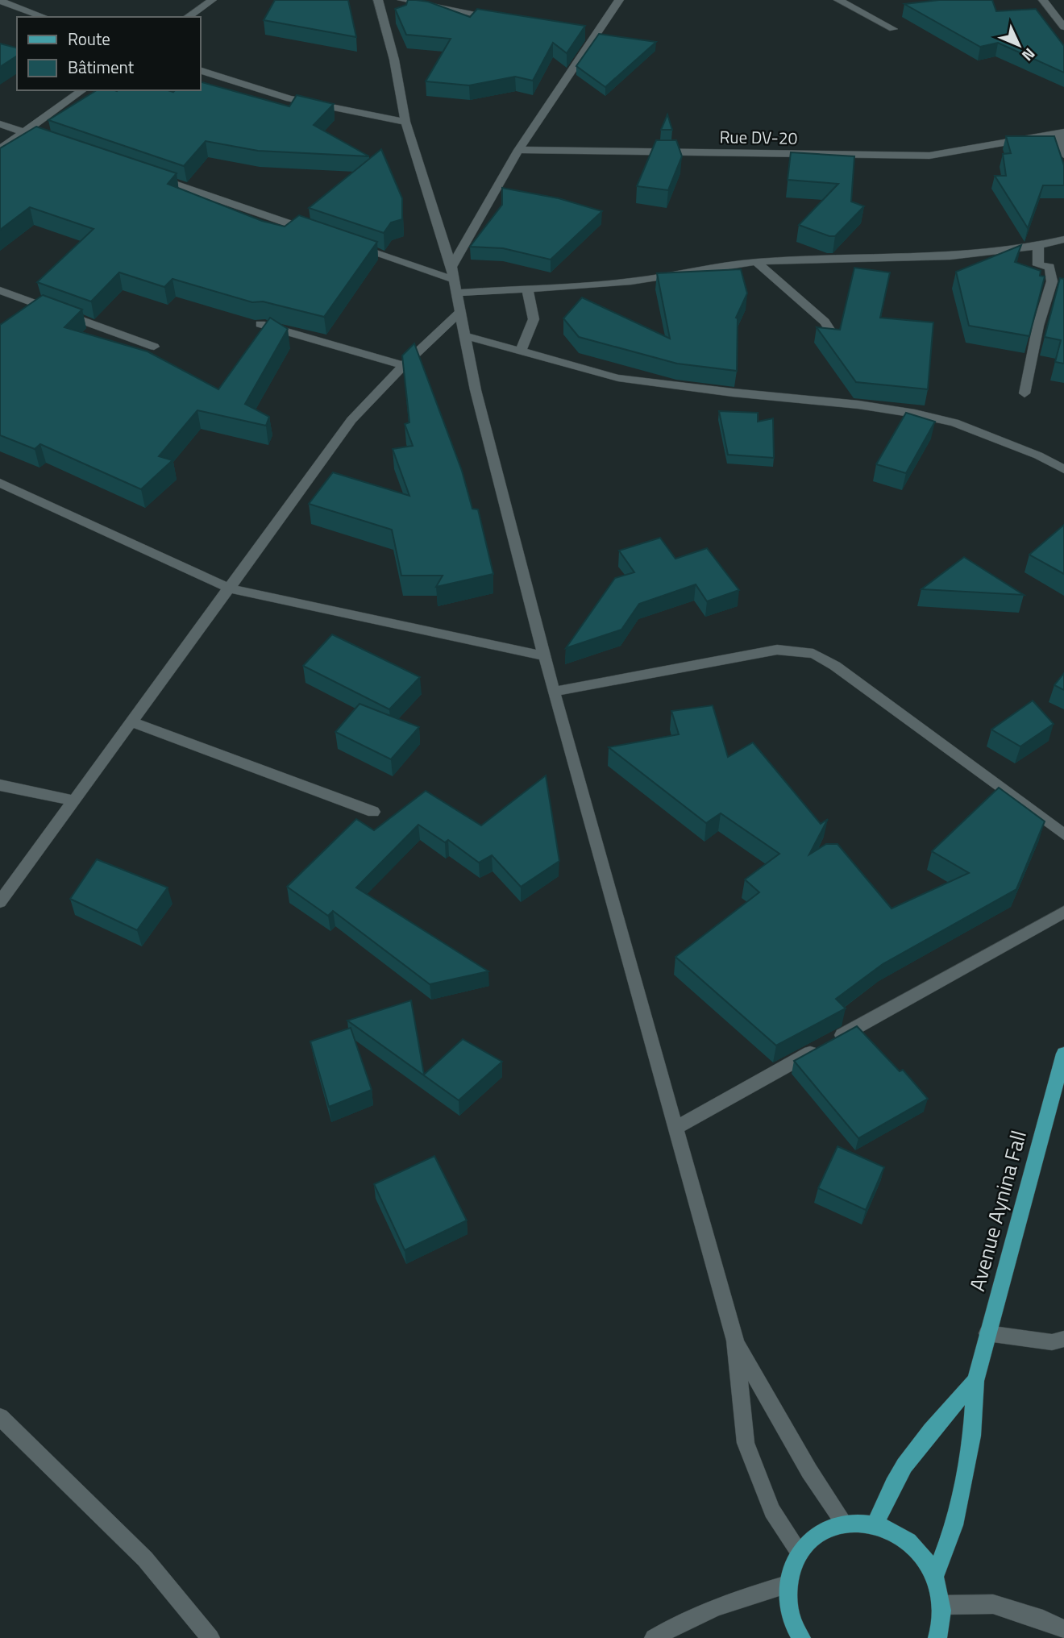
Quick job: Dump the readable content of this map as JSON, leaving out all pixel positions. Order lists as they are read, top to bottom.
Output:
{
  "streets": {
    "main road": ["Avenue Aynina Fall"],
    "street": ["Rue DV-20"]
  },
  "legend": ["Route", "Bâtiment"],
  "north": "bottom right"
}
